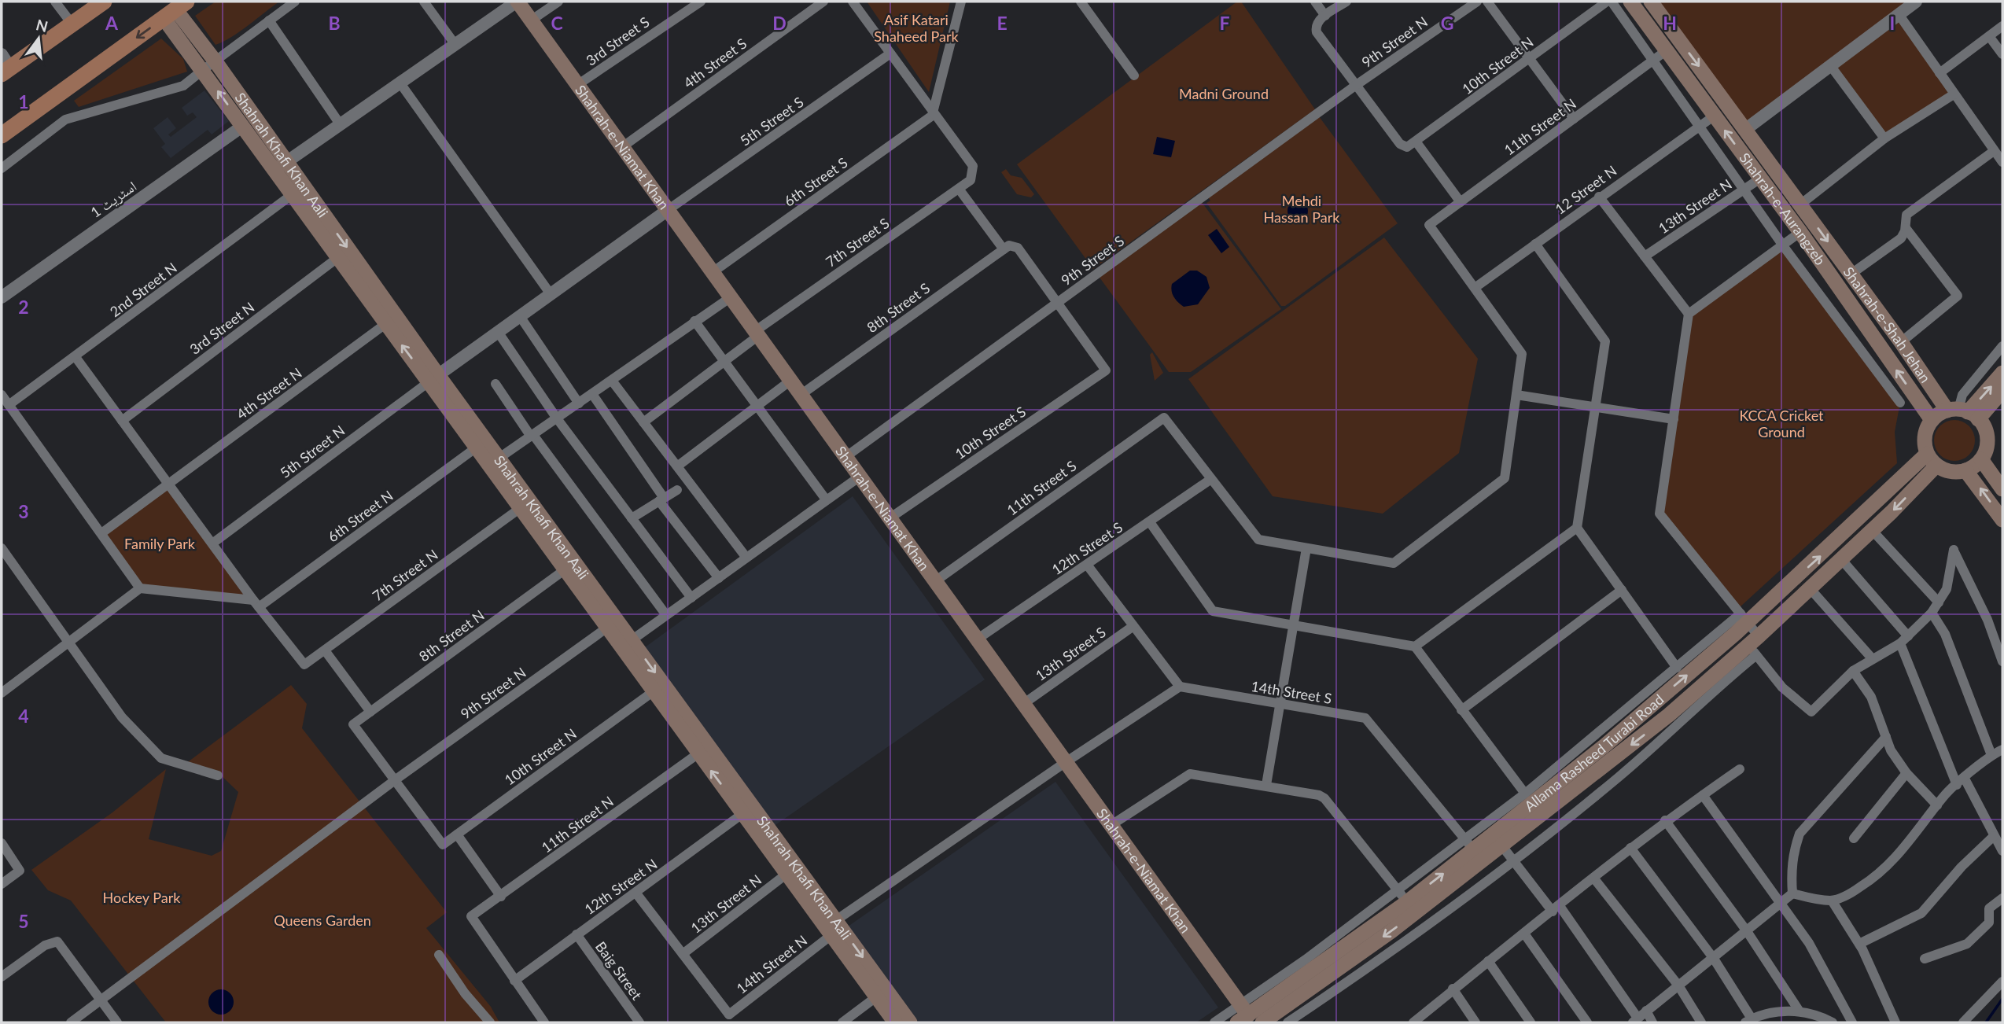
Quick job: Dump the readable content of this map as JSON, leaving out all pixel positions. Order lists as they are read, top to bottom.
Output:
{
  "streets": {
    "main road": [
      "Shahrah-e-Niamat Khan",
      "Shahrah Khafi Khan Aali",
      "Shahrah-e-Aurangzeb",
      "Shahrah-e-Shah Jehan",
      "Allama Rasheed Turabi Road"
    ],
    "street": [
      "3rd Street S",
      "9th Street N",
      "4th Street S",
      "10th Street N",
      "5th Street S",
      "11th Street N",
      "6th Street S",
      "12 Street N",
      "اسٹریٹ 1",
      "13th Street N",
      "7th Street S",
      "9th Street S",
      "2nd Street N",
      "8th Street S",
      "3rd Street N",
      "4th Street N",
      "10th Street S",
      "5th Street N",
      "11th Street S",
      "6th Street N",
      "12th Street S",
      "7th Street N",
      "8th Street N",
      "13th Street S",
      "14th Street S",
      "12th Street N",
      "14th Street N",
      "Baig Street"
    ]
  },
  "crossings": [
    ["3rd Street S", "Shahrah-e-Niamat Khan"],
    ["9th Street N", "10th Street N"],
    ["9th Street N", "Shahrah Khafi Khan Aali"],
    ["9th Street N", "9th Street S"],
    ["9th Street N", "8th Street N"],
    ["4th Street S", "Shahrah-e-Niamat Khan"],
    ["10th Street N", "Shahrah Khafi Khan Aali"],
    ["10th Street N", "9th Street S"],
    ["10th Street N", "8th Street N"],
    ["5th Street S", "Shahrah-e-Niamat Khan"],
    ["11th Street N", "Shahrah Khafi Khan Aali"],
    ["11th Street N", "12 Street N"],
    ["11th Street N", "Shahrah-e-Aurangzeb"],
    ["11th Street N", "12th Street N"],
    ["Shahrah-e-Niamat Khan", "6th Street S"],
    ["Shahrah-e-Niamat Khan", "7th Street S"],
    ["Shahrah-e-Niamat Khan", "9th Street S"],
    ["Shahrah-e-Niamat Khan", "8th Street S"],
    ["Shahrah-e-Niamat Khan", "10th Street S"],
    ["Shahrah-e-Niamat Khan", "11th Street S"],
    ["Shahrah-e-Niamat Khan", "12th Street S"],
    ["Shahrah-e-Niamat Khan", "13th Street S"],
    ["Shahrah-e-Niamat Khan", "Allama Rasheed Turabi Road"],
    ["Shahrah-e-Niamat Khan", "14th Street N"],
    ["Shahrah Khafi Khan Aali", "اسٹریٹ 1"],
    ["Shahrah Khafi Khan Aali", "13th Street N"],
    ["Shahrah Khafi Khan Aali", "2nd Street N"],
    ["Shahrah Khafi Khan Aali", "3rd Street N"],
    ["Shahrah Khafi Khan Aali", "4th Street N"],
    ["Shahrah Khafi Khan Aali", "5th Street N"],
    ["Shahrah Khafi Khan Aali", "6th Street N"],
    ["Shahrah Khafi Khan Aali", "7th Street N"],
    ["Shahrah Khafi Khan Aali", "8th Street N"],
    ["Shahrah Khafi Khan Aali", "12th Street N"],
    ["Shahrah Khafi Khan Aali", "14th Street N"],
    ["6th Street S", "7th Street S"],
    ["12 Street N", "Shahrah-e-Aurangzeb"],
    ["13th Street N", "Shahrah-e-Aurangzeb"],
    ["Shahrah-e-Aurangzeb", "Shahrah-e-Shah Jehan"],
    ["Shahrah-e-Aurangzeb", "Allama Rasheed Turabi Road"],
    ["9th Street S", "10th Street S"],
    ["Shahrah-e-Shah Jehan", "Allama Rasheed Turabi Road"],
    ["11th Street S", "12th Street S"],
    ["6th Street N", "7th Street N"],
    ["14th Street S", "Allama Rasheed Turabi Road"],
    ["12th Street N", "Baig Street"]
  ],
  "one_way": ["Shahrah-e-Aurangzeb", "Shahrah-e-Shah Jehan"],
  "parks": [
    "Asif Katari Shaheed Park",
    "Madni Ground",
    "Mehdi Hassan Park",
    "KCCA Cricket Ground",
    "Family Park",
    "Hockey Park",
    "Queens Garden"
  ],
  "north": "top",
  "grid": {
    "columns": [
      "A",
      "B",
      "C",
      "D",
      "E",
      "F",
      "G",
      "H",
      "I"
    ],
    "rows": [
      "1",
      "2",
      "3",
      "4",
      "5"
    ]
  }
}
